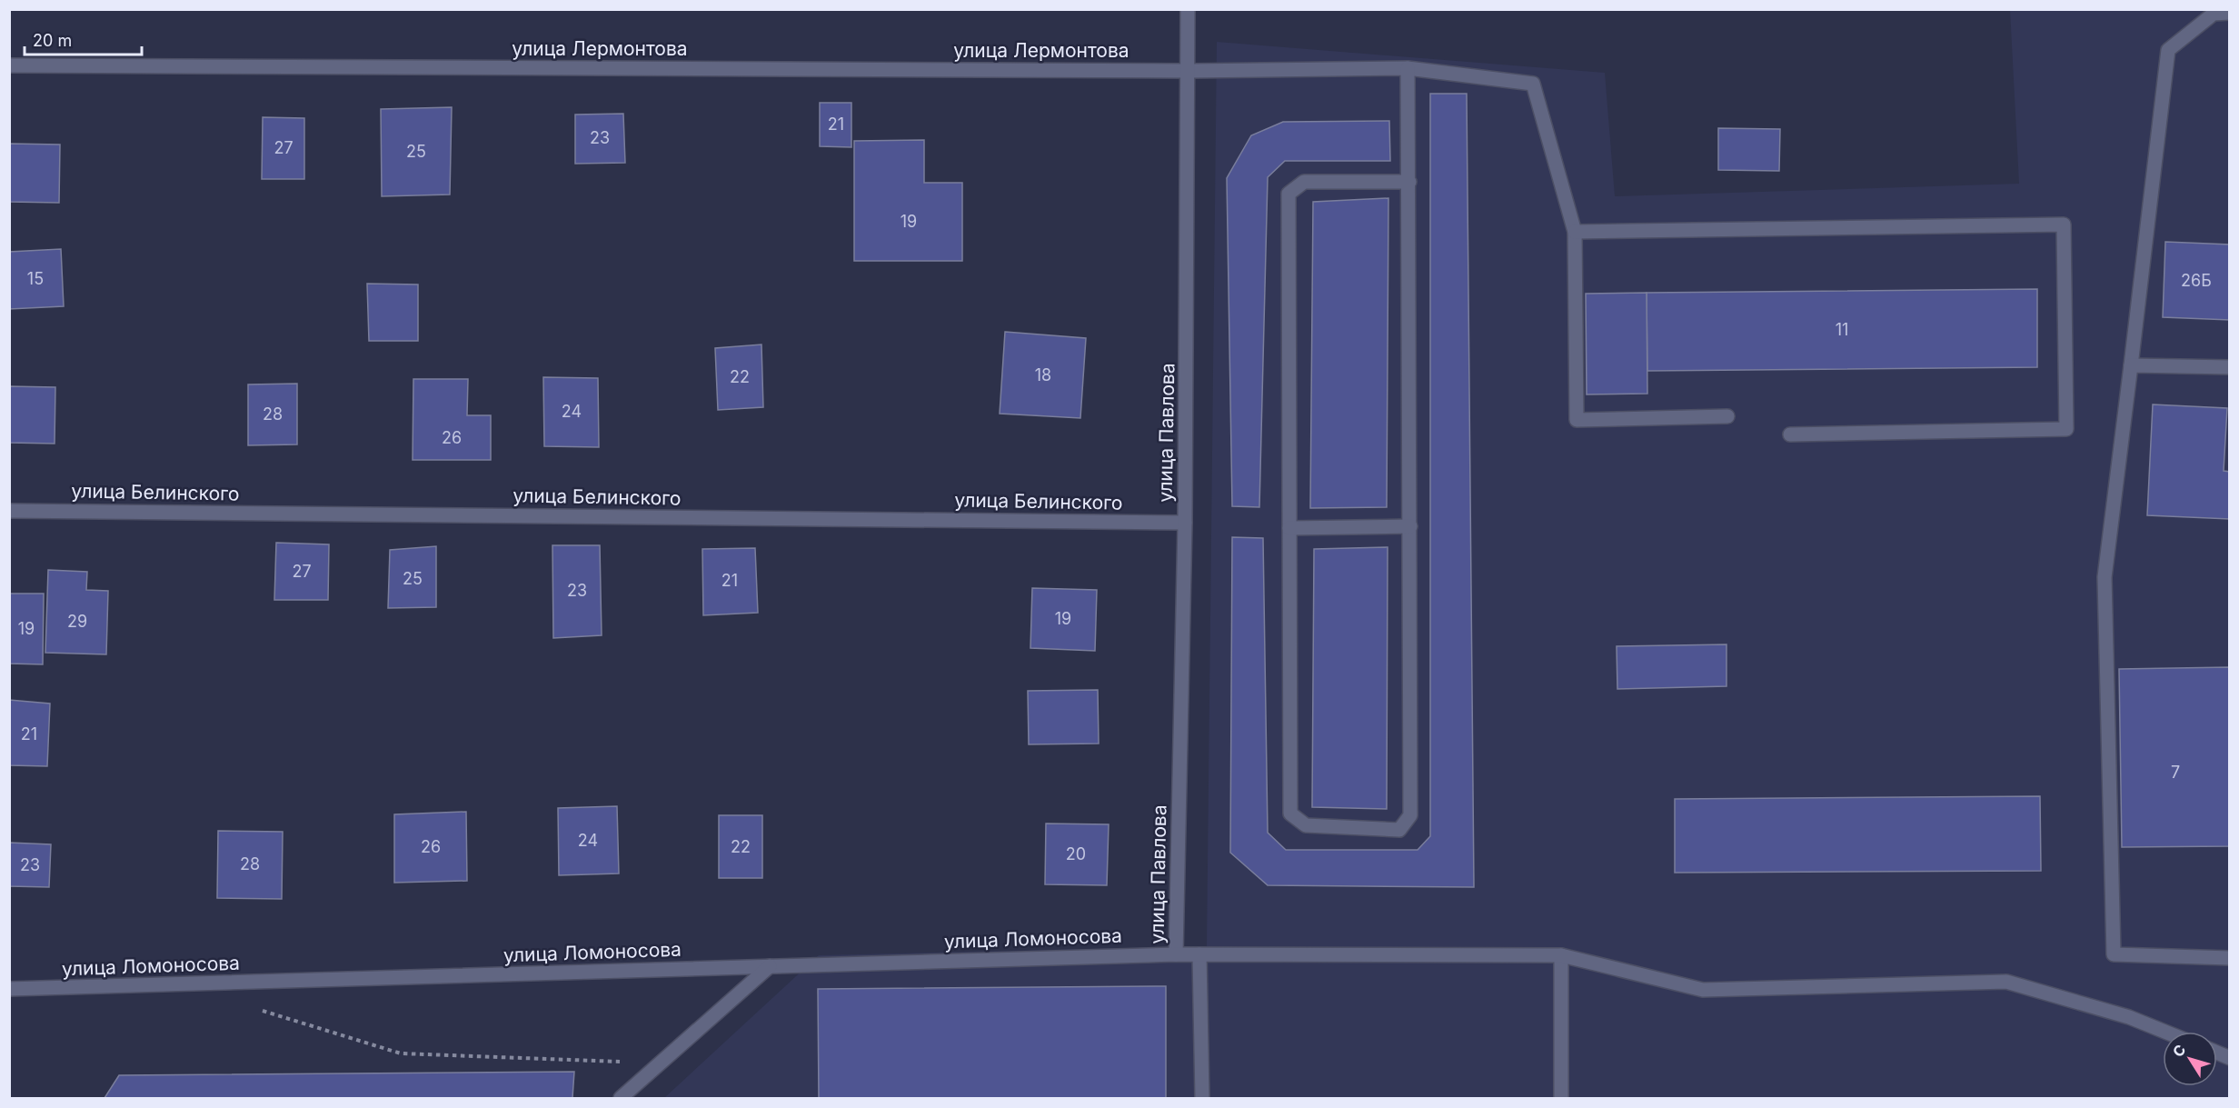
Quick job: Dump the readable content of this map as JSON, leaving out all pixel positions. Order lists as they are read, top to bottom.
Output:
{
  "streets": {
    "street": [
      "улица Лермонтова",
      "улица Павлова",
      "улица Белинского",
      "улица Ломоносова"
    ]
  },
  "crossings": [
    ["улица Лермонтова", "улица Павлова"],
    ["улица Павлова", "улица Белинского"],
    ["улица Павлова", "улица Ломоносова"]
  ],
  "house_numbers": [
    "21",
    "23",
    "27",
    "25",
    "19",
    "15",
    "26Б",
    "11",
    "18",
    "22",
    "24",
    "28",
    "26",
    "27",
    "25",
    "21",
    "23",
    "19",
    "29",
    "19",
    "21",
    "7",
    "24",
    "26",
    "22",
    "20",
    "28",
    "23"
  ],
  "scale_bar": "20 m",
  "north": "top left"
}
